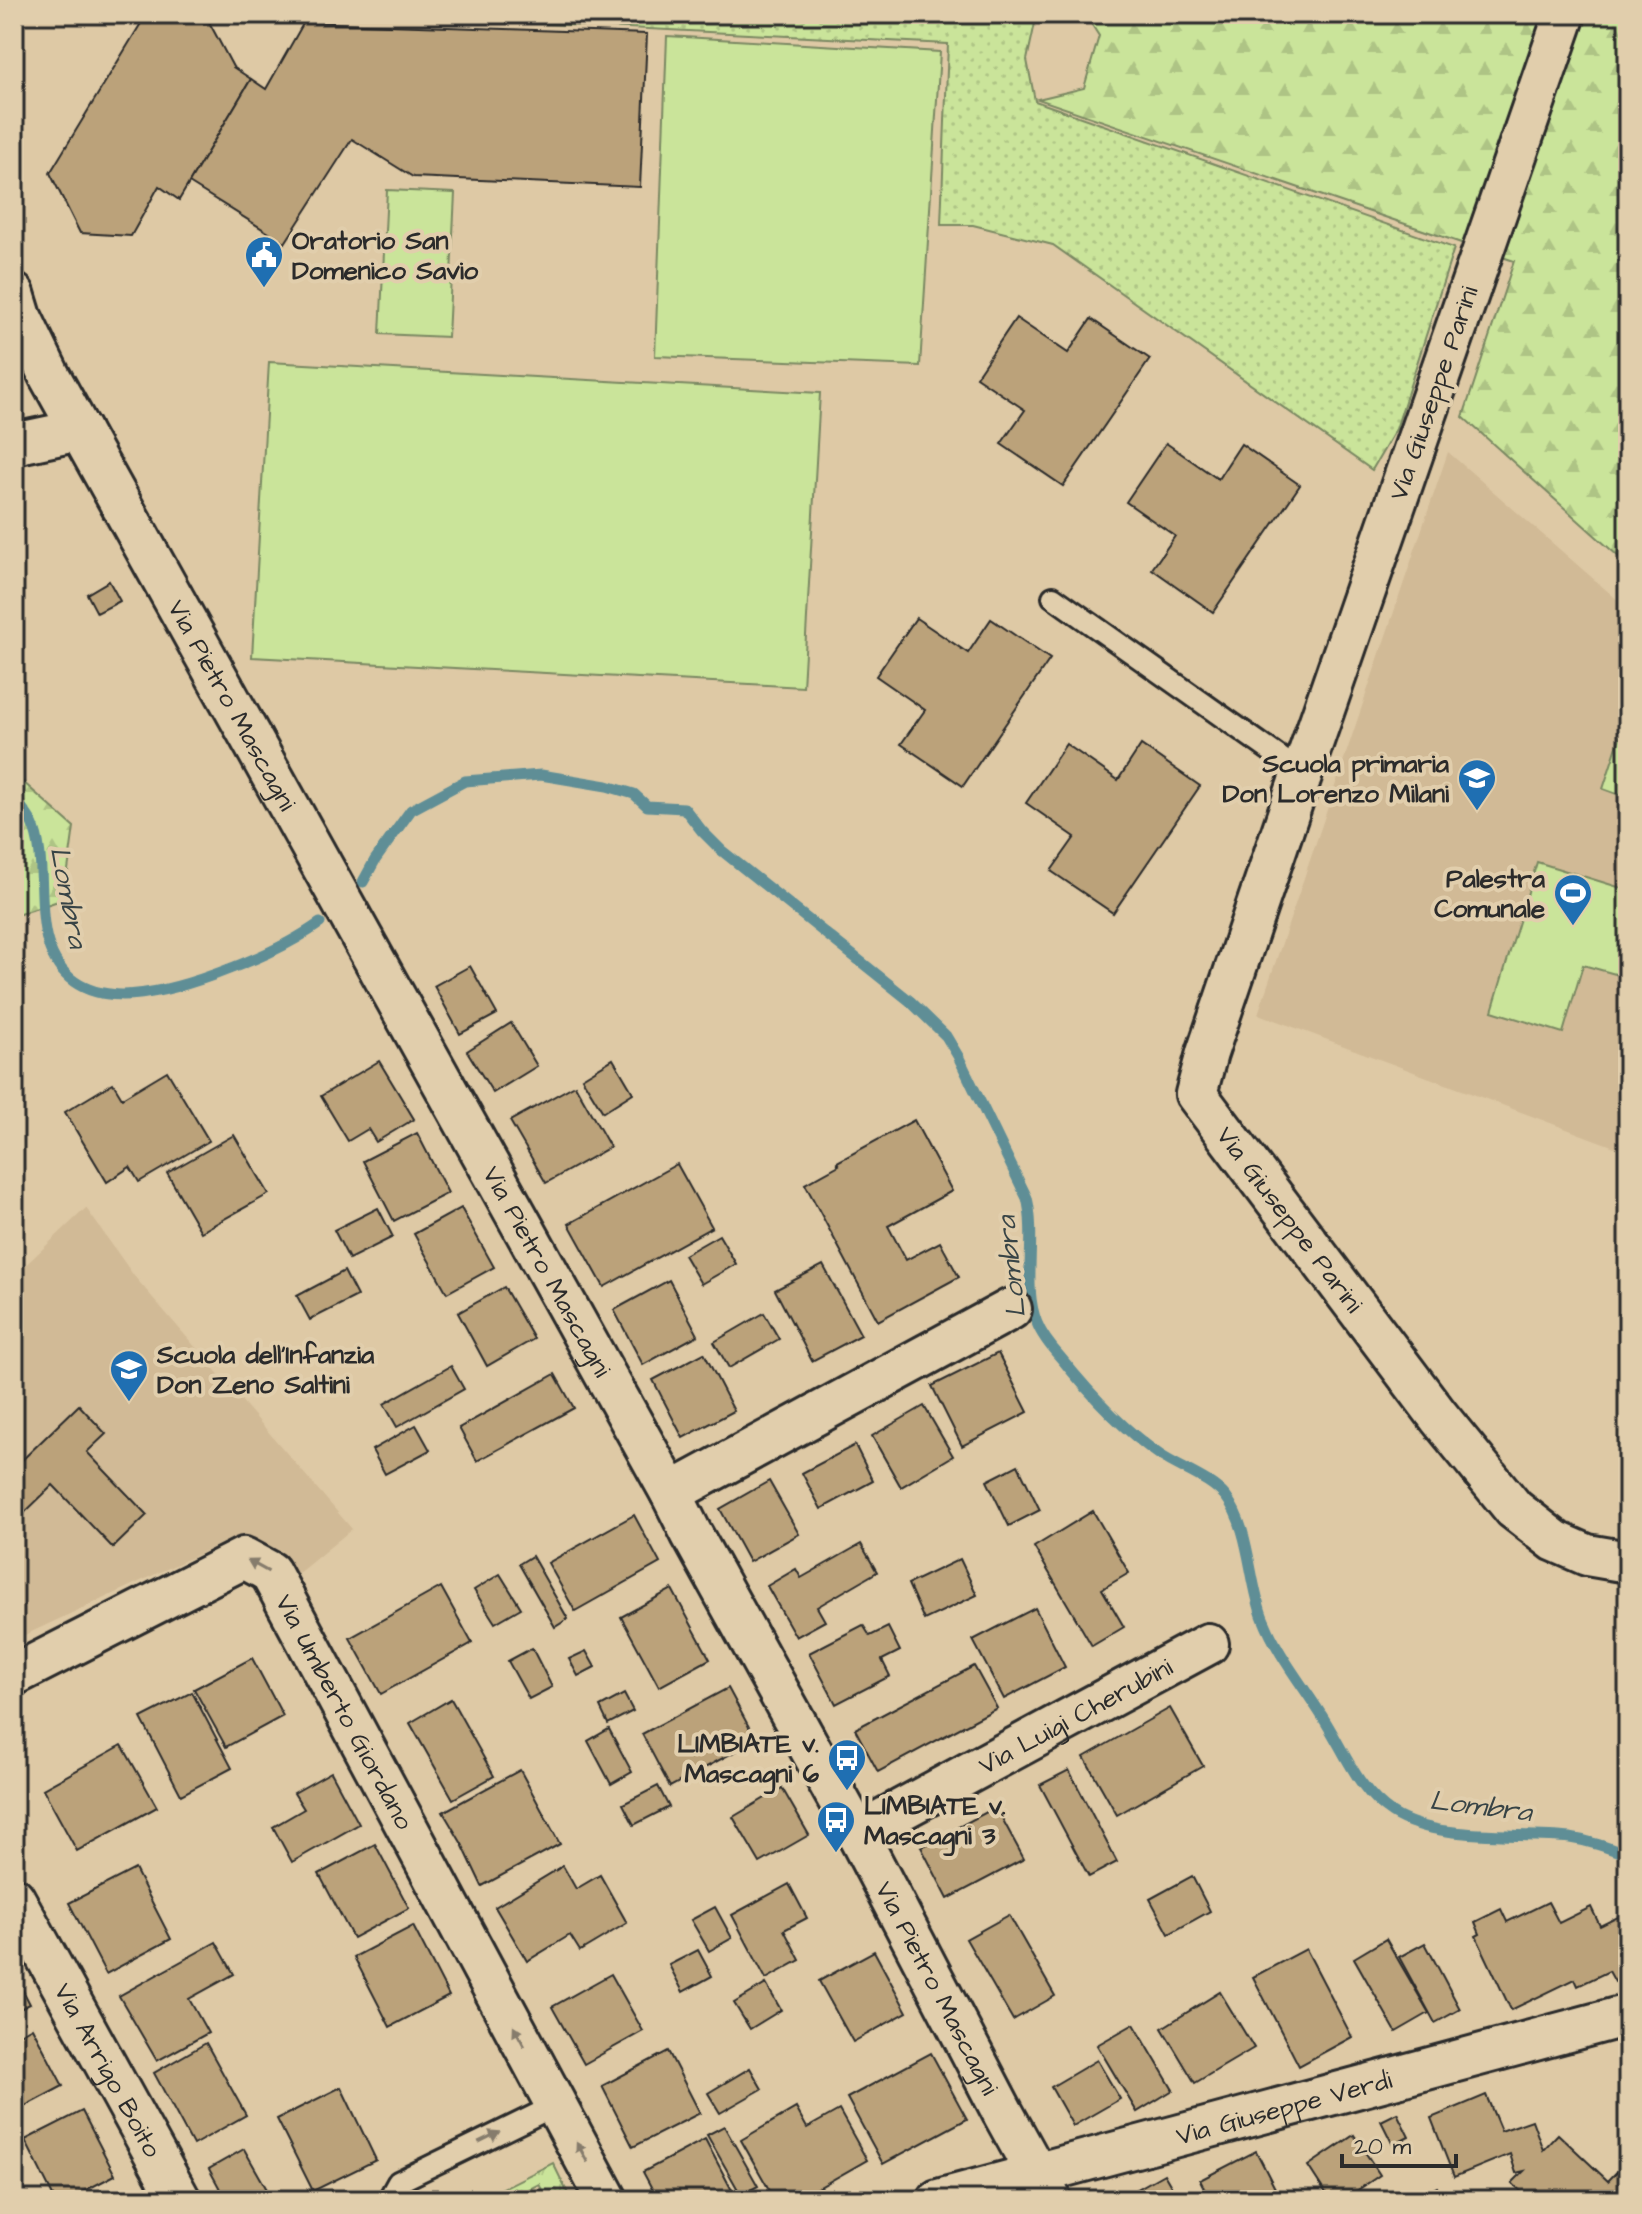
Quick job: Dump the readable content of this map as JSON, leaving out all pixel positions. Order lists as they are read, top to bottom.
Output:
{
  "streets": {
    "street": [
      "Via Giuseppe Parini",
      "Via Pietro Mascagni",
      "Via Umberto Giordano",
      "Via Luigi Cherubini",
      "Via Arrigo Boito",
      "Via Giuseppe Verdi"
    ]
  },
  "crossings": [
    ["Via Pietro Mascagni", "Via Luigi Cherubini"],
    ["Via Pietro Mascagni", "Via Giuseppe Verdi"]
  ],
  "water": ["Lombra"],
  "places": {
    "public building": ["Oratorio San Domenico Savio"],
    "school or university": ["Scuola primaria Don Lorenzo Milani", "Scuola dell'Infanzia Don Zeno Saltini"],
    "sports": ["Palestra Comunale"],
    "bus stop": ["LIMBIATE v. Mascagni 6", "LIMBIATE v. Mascagni 3"]
  },
  "scale_bar": "20 m"
}
